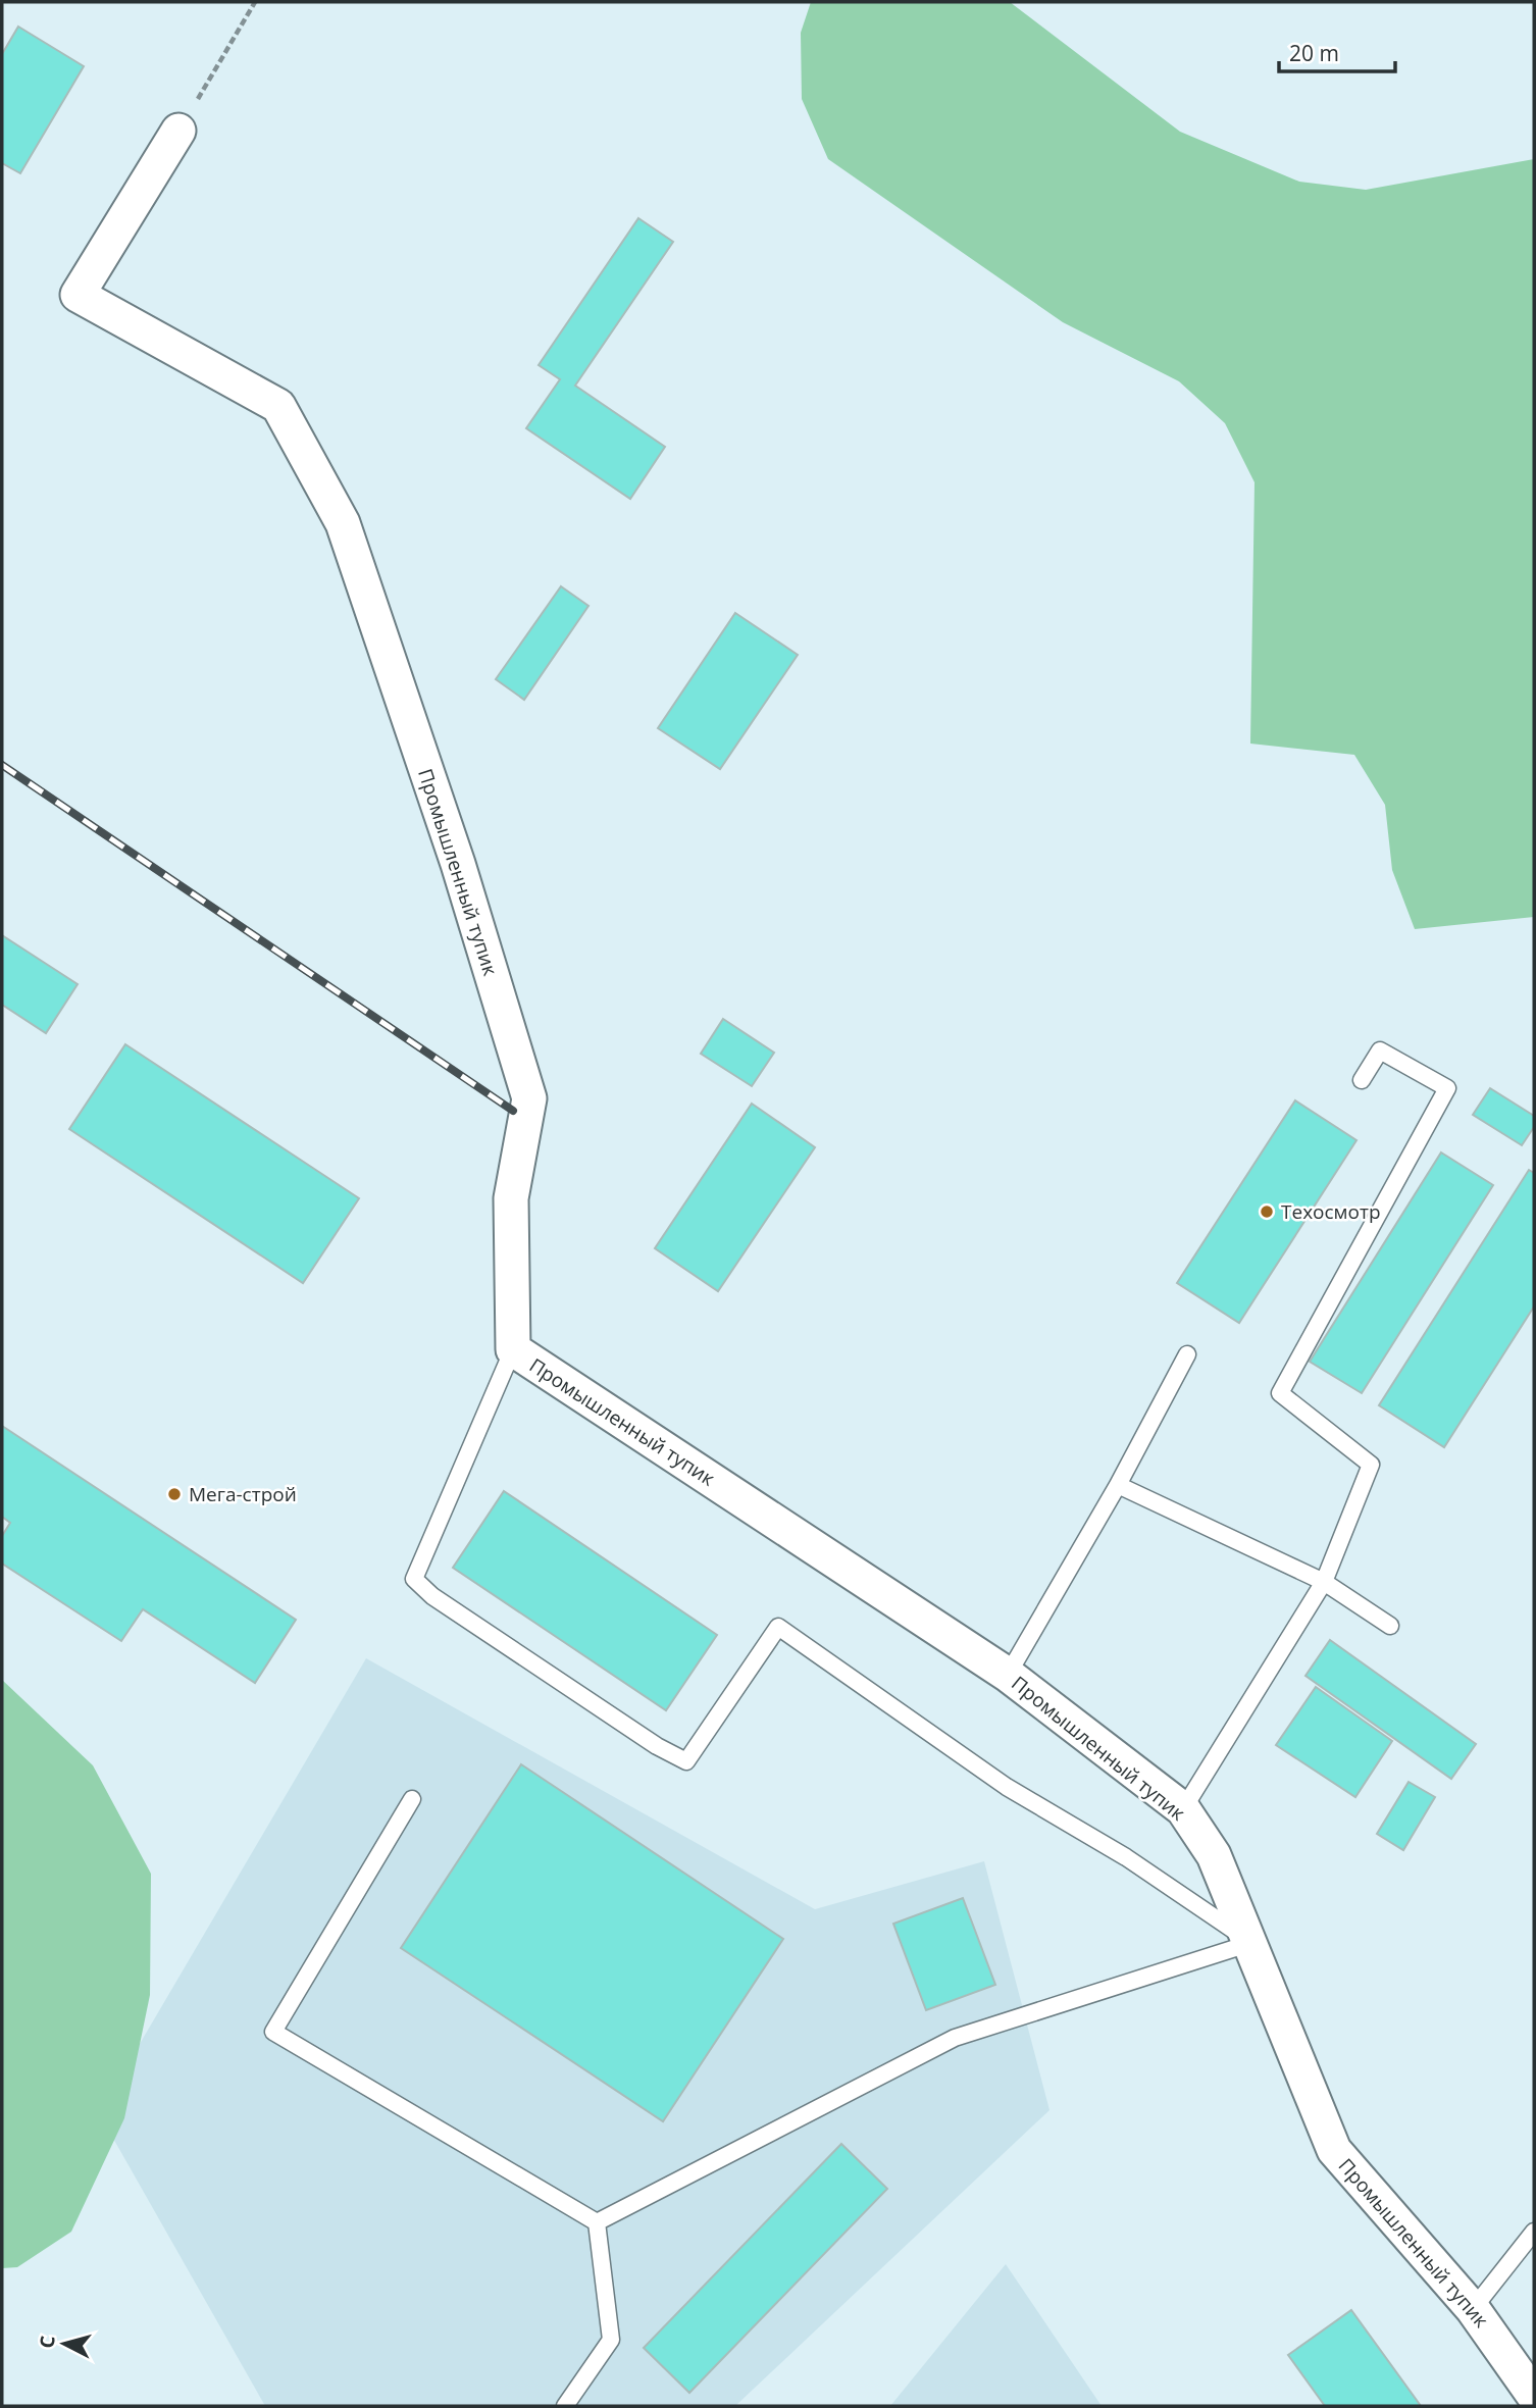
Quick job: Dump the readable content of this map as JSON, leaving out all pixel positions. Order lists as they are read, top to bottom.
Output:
{
  "streets": {
    "street": ["Промышленный тупик"]
  },
  "places": ["Техосмотр", "Мега-строй"],
  "scale_bar": "20 m",
  "north": "left"
}
